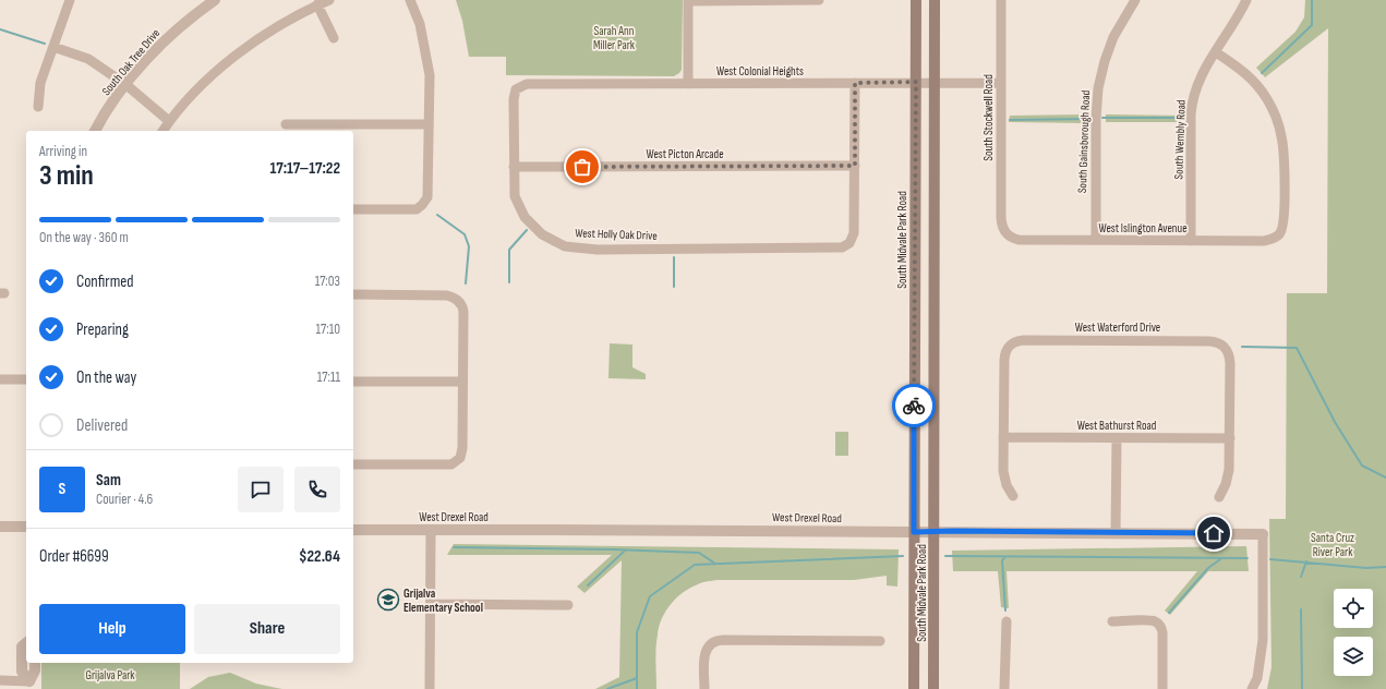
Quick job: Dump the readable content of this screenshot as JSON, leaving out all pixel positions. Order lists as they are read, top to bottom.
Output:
{
  "streets": {
    "main road": ["South Midvale Park Road"],
    "street": [
      "South Oak Tree Drive",
      "West Colonial Heights",
      "South Stockwell Road",
      "South Wembly Road",
      "South Gainsborough Road",
      "West Picton Arcade",
      "West Islington Avenue",
      "West Holly Oak Drive",
      "West Waterford Drive",
      "West Bathurst Road",
      "West Drexel Road"
    ]
  },
  "crossings": [
    ["West Colonial Heights", "South Stockwell Road"],
    ["West Colonial Heights", "West Holly Oak Drive"],
    ["West Colonial Heights", "South Midvale Park Road"],
    ["South Stockwell Road", "West Islington Avenue"],
    ["South Wembly Road", "West Islington Avenue"],
    ["South Gainsborough Road", "West Islington Avenue"],
    ["West Picton Arcade", "West Holly Oak Drive"],
    ["South Midvale Park Road", "West Drexel Road"],
    ["West Waterford Drive", "West Bathurst Road"]
  ],
  "parks": ["Sarah Ann Miller Park", "Santa Cruz River Park", "Grijalva Park"],
  "places": {
    "school or university": ["Grijalva Elementary School"]
  },
  "page": {
    "heading": ["3 min", "Arriving in", "17:17–17:22"],
    "panel": [
      "Sam",
      "Courier · 4.6",
      "Order #6699",
      "$22.64"
    ],
    "bar": "On the way · 360 m",
    "list": [
      ["Confirmed", "17:03"],
      ["Preparing", "17:10"],
      ["On the way", "17:11"],
      "Delivered"
    ],
    "round": "S",
    "buttons": ["Help", "Share"]
  }
}
